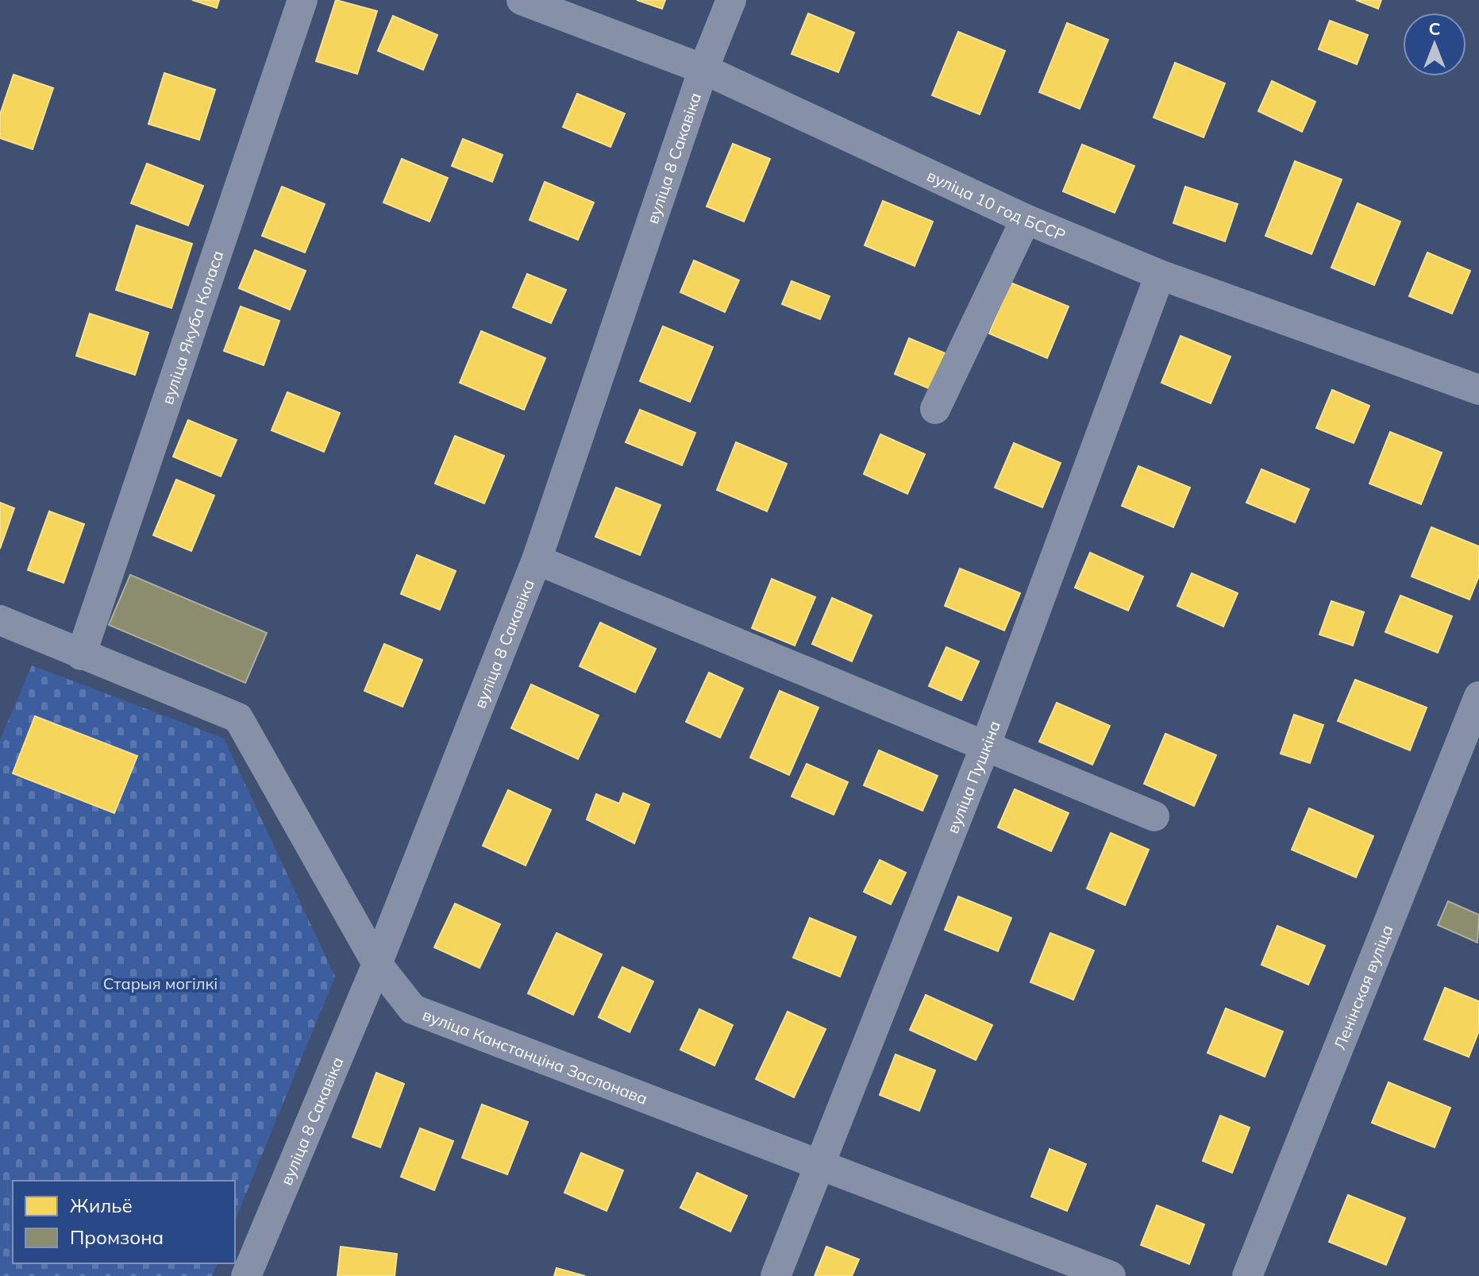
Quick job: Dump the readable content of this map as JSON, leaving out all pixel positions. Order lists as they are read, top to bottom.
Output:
{
  "streets": {
    "street": [
      "вуліца 8 Сакавіка",
      "вуліца 10 год БССР",
      "вуліца Якуба Коласа",
      "вуліца Пушкіна",
      "Ленінская вуліца",
      "вуліца Канстанціна Заслонава"
    ]
  },
  "crossings": [
    ["вуліца 8 Сакавіка", "вуліца 10 год БССР"],
    ["вуліца 8 Сакавіка", "вуліца Канстанціна Заслонава"],
    ["вуліца 10 год БССР", "вуліца Пушкіна"],
    ["вуліца Якуба Коласа", "вуліца Канстанціна Заслонава"],
    ["вуліца Пушкіна", "вуліца Канстанціна Заслонава"]
  ],
  "parks": ["Старыя могілкі"],
  "legend": ["Жильё", "Промзона"],
  "north": "top"
}
